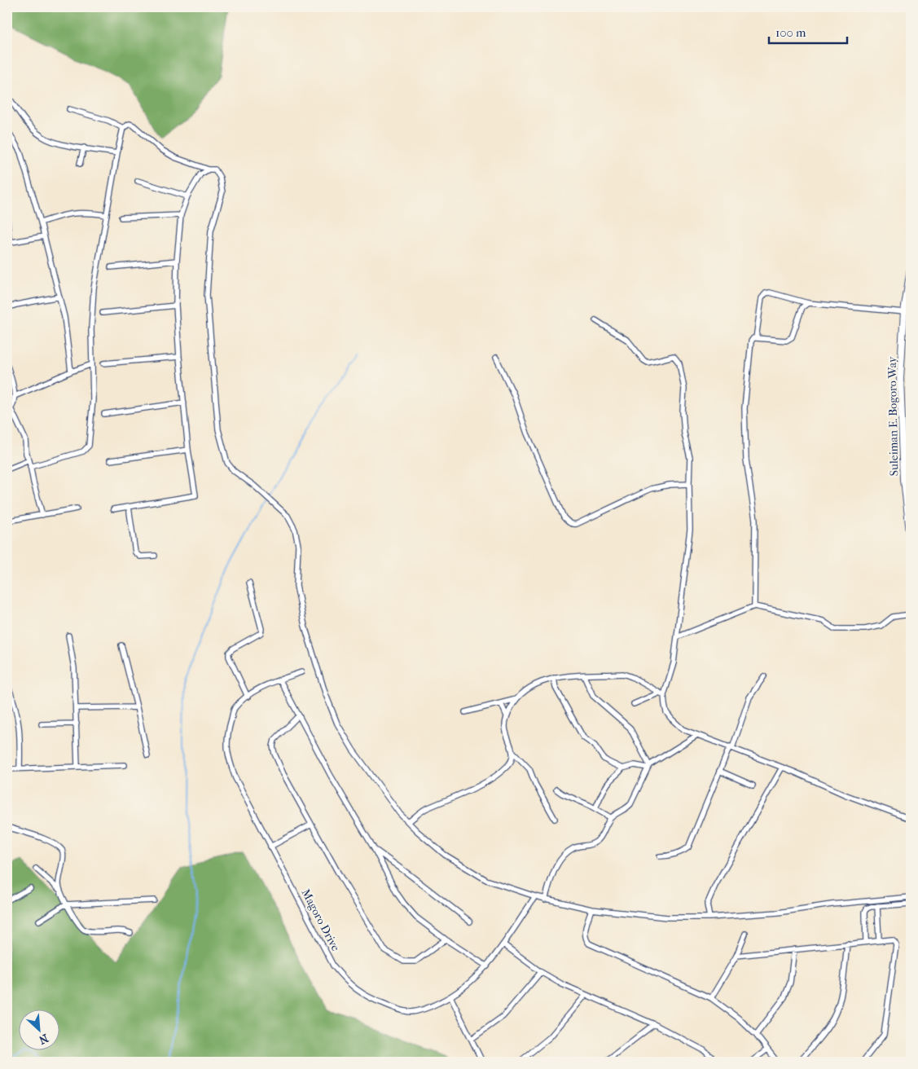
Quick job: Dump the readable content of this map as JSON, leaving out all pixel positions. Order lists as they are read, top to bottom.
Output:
{
  "streets": {
    "street": ["Suleiman E. Bogoro Way", "Magoro Drive"]
  },
  "scale_bar": "100 m",
  "north": "bottom right"
}
